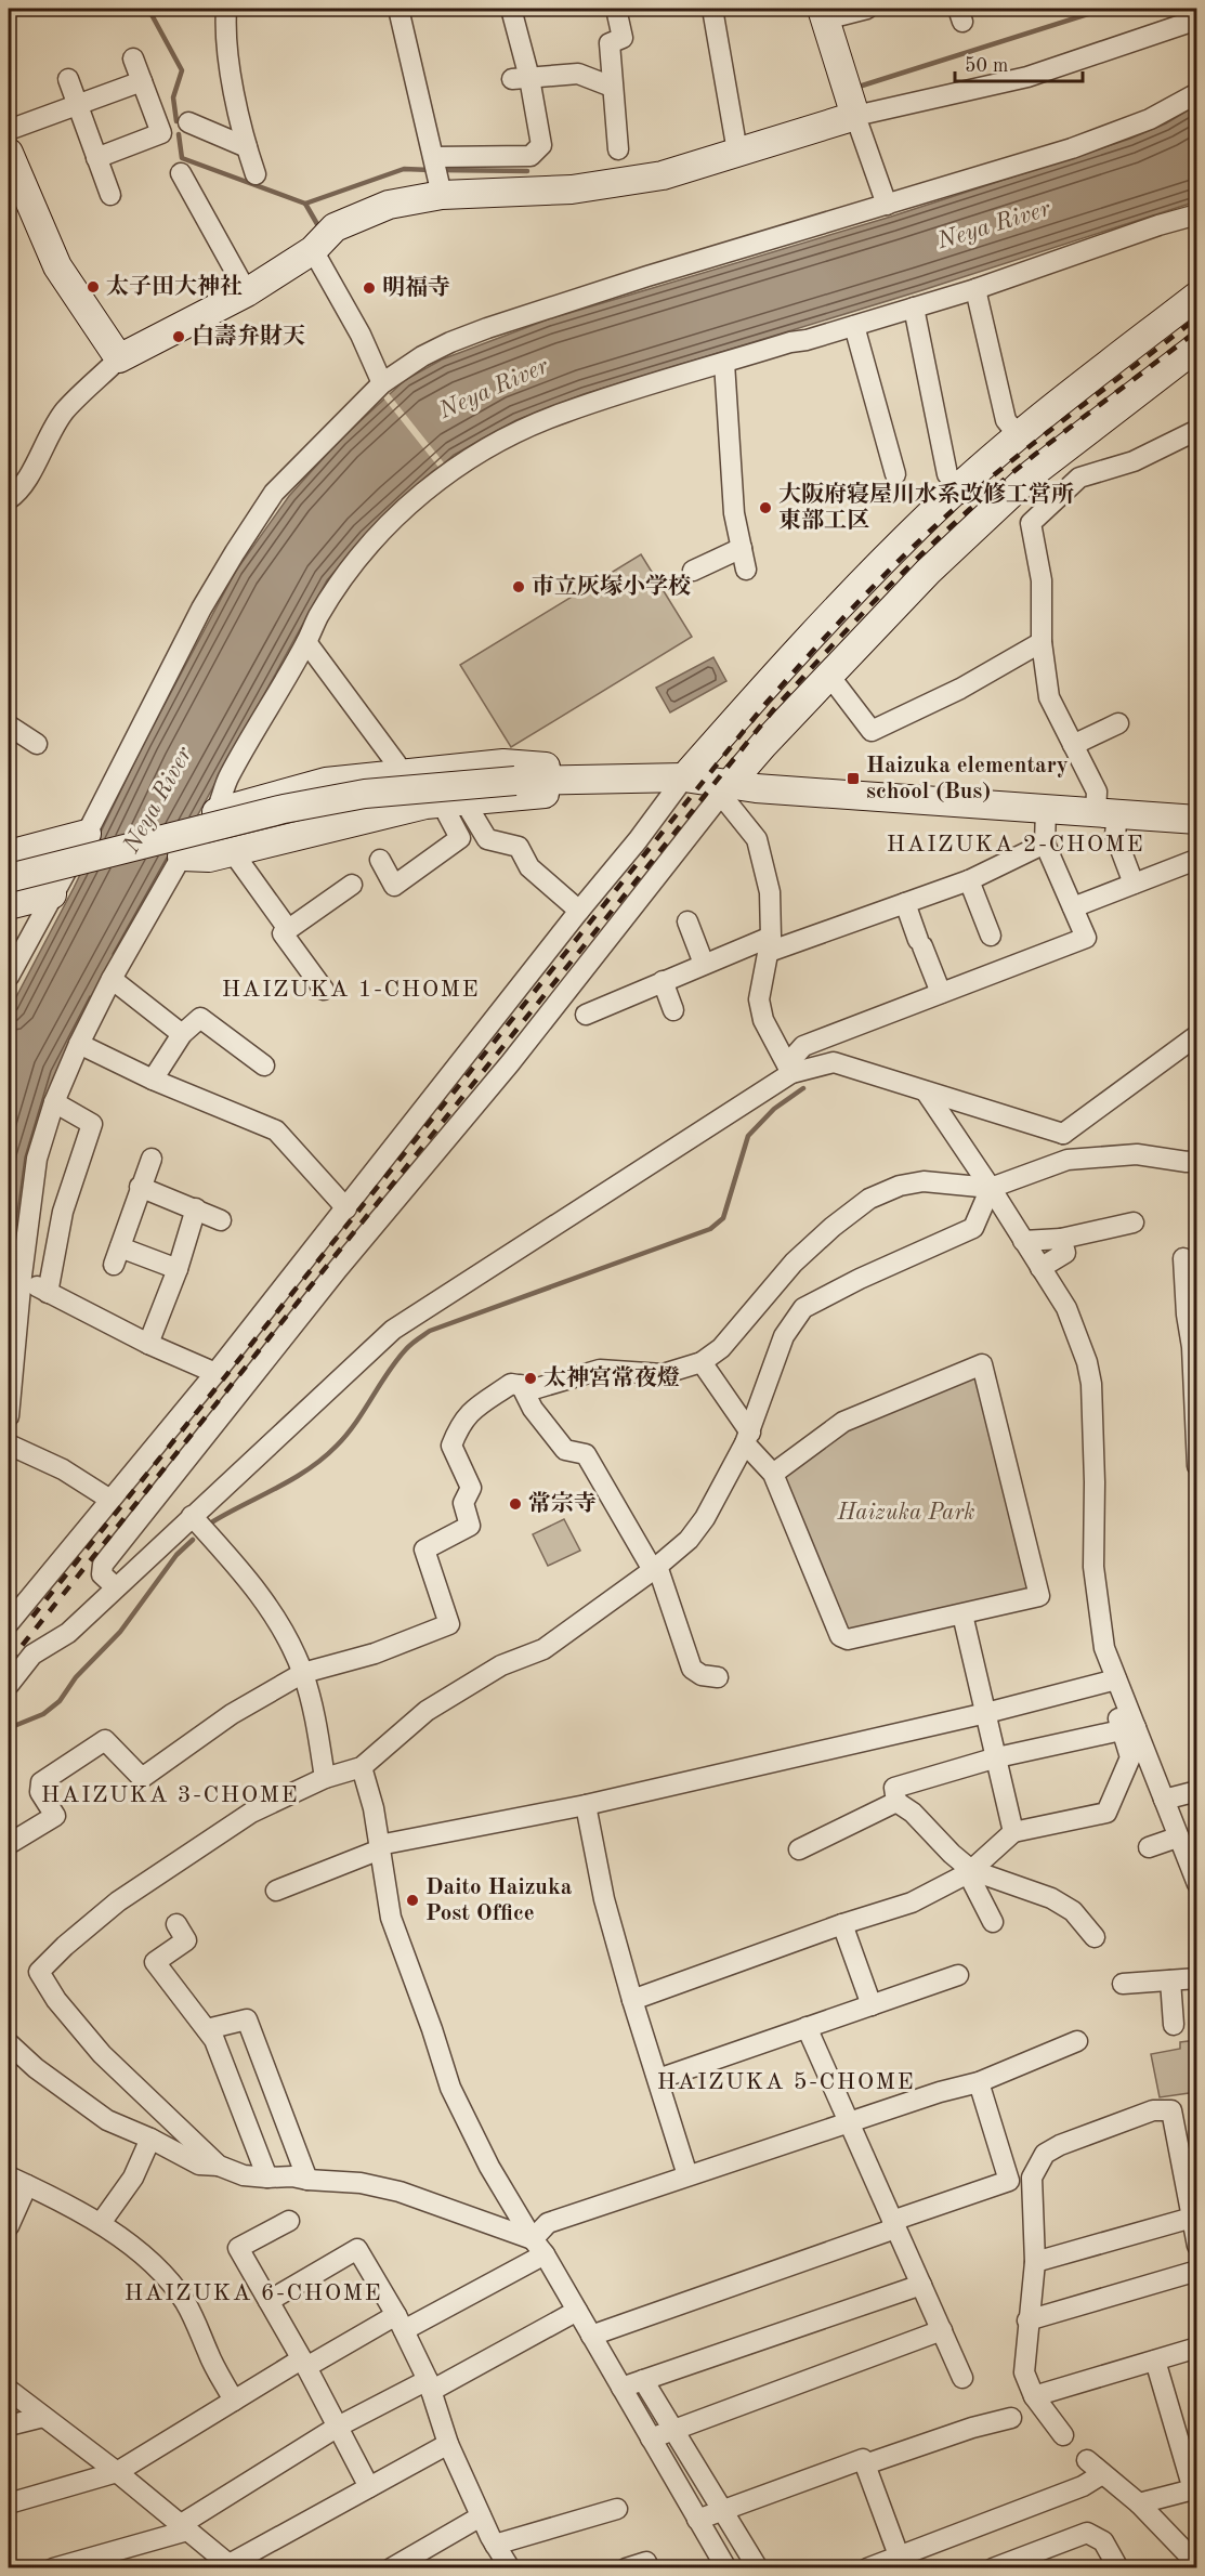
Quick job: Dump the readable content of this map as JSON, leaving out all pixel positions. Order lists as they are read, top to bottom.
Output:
{
  "districts": [
    "HAIZUKA 2-CHOME",
    "HAIZUKA 1-CHOME",
    "HAIZUKA 3-CHOME",
    "HAIZUKA 5-CHOME",
    "HAIZUKA 6-CHOME"
  ],
  "water": ["Neya River"],
  "parks": ["Haizuka Park"],
  "places": {
    "other": [
      "太子田大神社",
      "明福寺",
      "白壽弁財天",
      "大阪府寝屋川水系改修工営所 東部工区",
      "市立灰塚小学校",
      "太神宮常夜燈",
      "常宗寺",
      "Daito Haizuka Post Office"
    ],
    "transit": ["Haizuka elementary school (Bus)"]
  },
  "scale_bar": "50 m"
}
